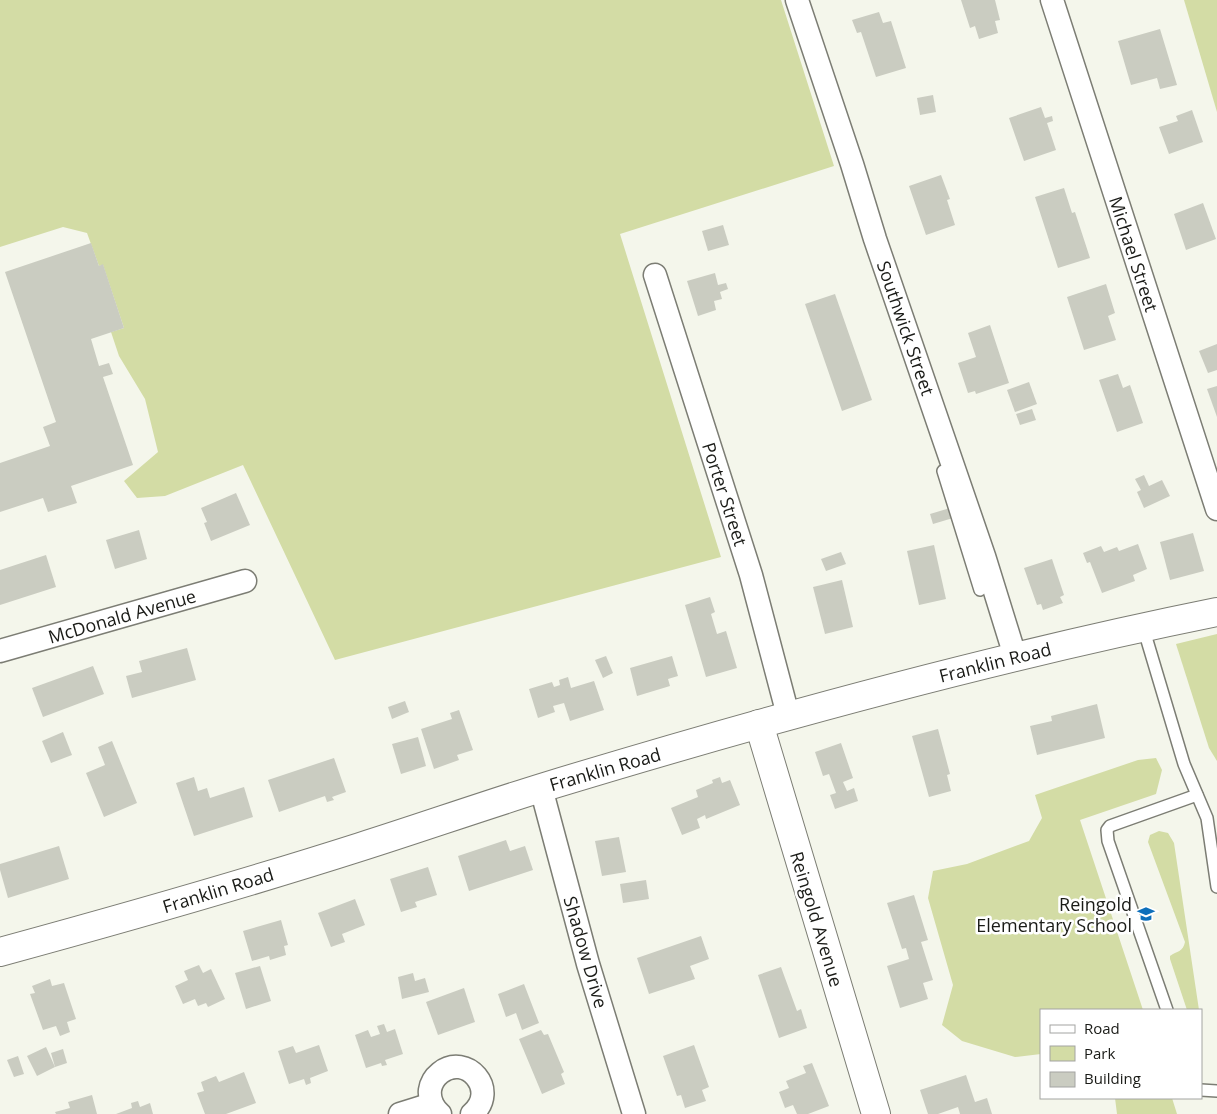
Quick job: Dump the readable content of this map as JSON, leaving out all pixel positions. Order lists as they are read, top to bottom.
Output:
{
  "streets": {
    "main road": ["Franklin Road", "Reingold Avenue"],
    "street": [
      "Michael Street",
      "Southwick Street",
      "Porter Street",
      "McDonald Avenue",
      "Shadow Drive"
    ]
  },
  "crossings": [
    ["Southwick Street", "Franklin Road"],
    ["Porter Street", "Franklin Road"],
    ["Franklin Road", "Reingold Avenue"],
    ["Franklin Road", "Shadow Drive"]
  ],
  "places": {
    "school or university": ["Reingold Elementary School"]
  },
  "legend": ["Road", "Park", "Building"]
}
